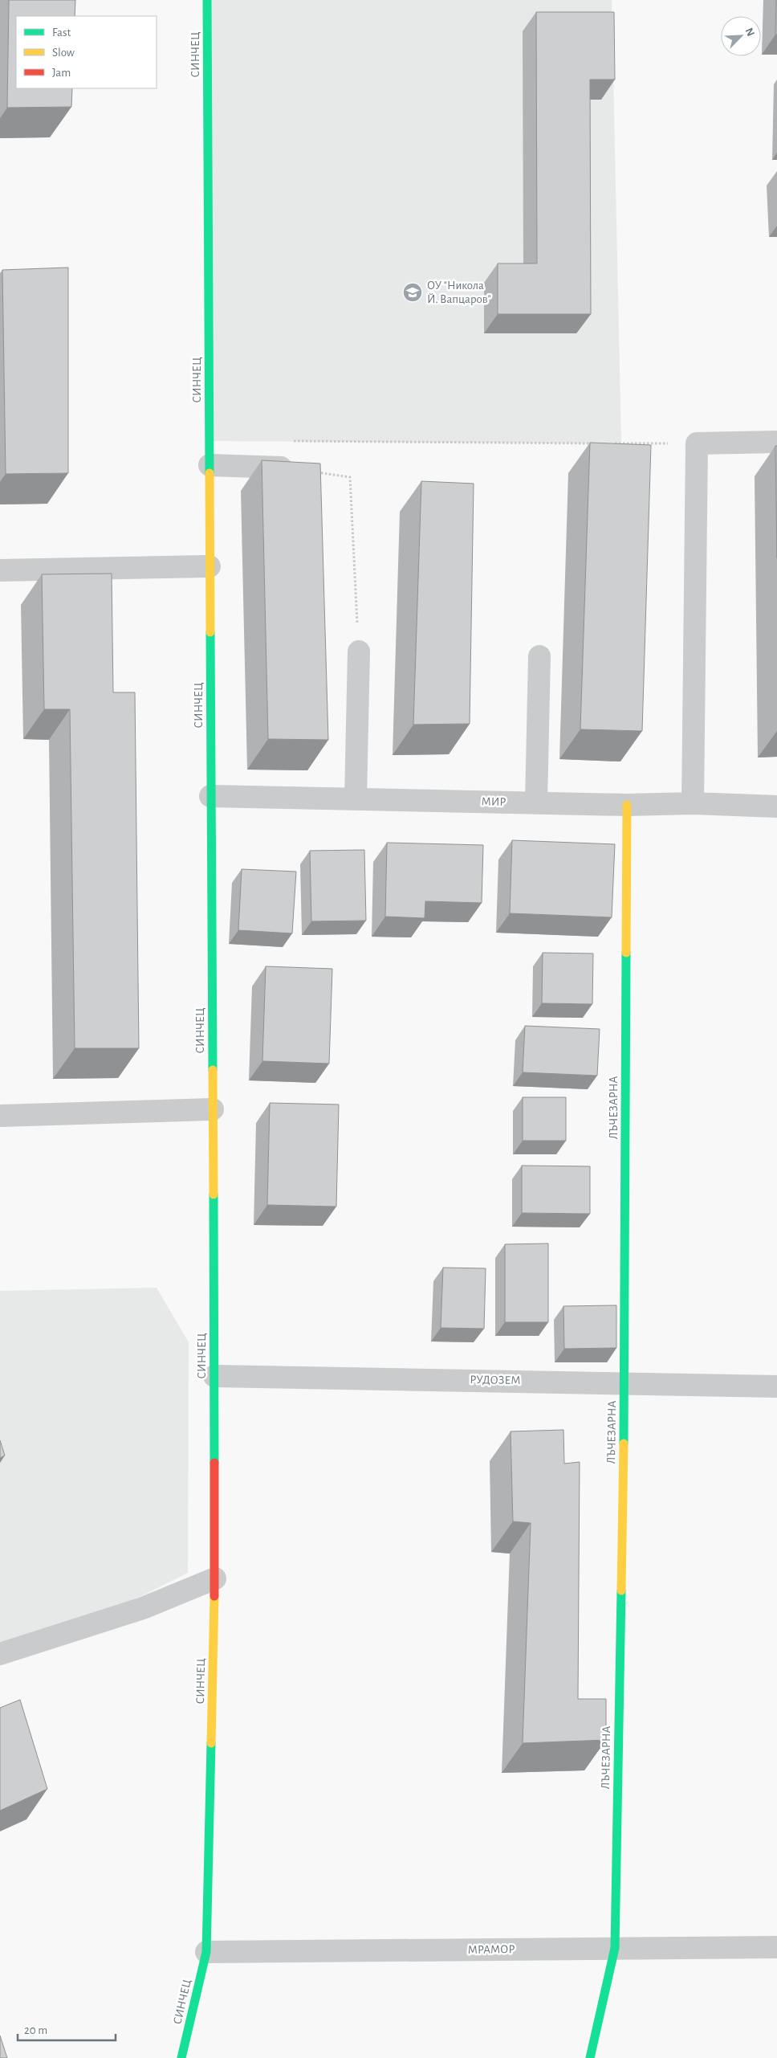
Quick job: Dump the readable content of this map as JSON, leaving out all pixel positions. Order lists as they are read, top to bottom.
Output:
{
  "streets": {
    "street": [
      "СИНЧЕЦ",
      "МИР",
      "ЛЪЧЕЗАРНА",
      "РУДОЗЕМ",
      "МРАМОР"
    ]
  },
  "crossings": [
    ["СИНЧЕЦ", "МИР"],
    ["СИНЧЕЦ", "РУДОЗЕМ"],
    ["СИНЧЕЦ", "МРАМОР"],
    ["МИР", "ЛЪЧЕЗАРНА"],
    ["ЛЪЧЕЗАРНА", "РУДОЗЕМ"],
    ["ЛЪЧЕЗАРНА", "МРАМОР"]
  ],
  "places": {
    "school or university": ["ОУ \"Никола Й. Вапцаров\""]
  },
  "legend": ["Fast", "Slow", "Jam"],
  "scale_bar": "20 m",
  "north": "top right"
}
